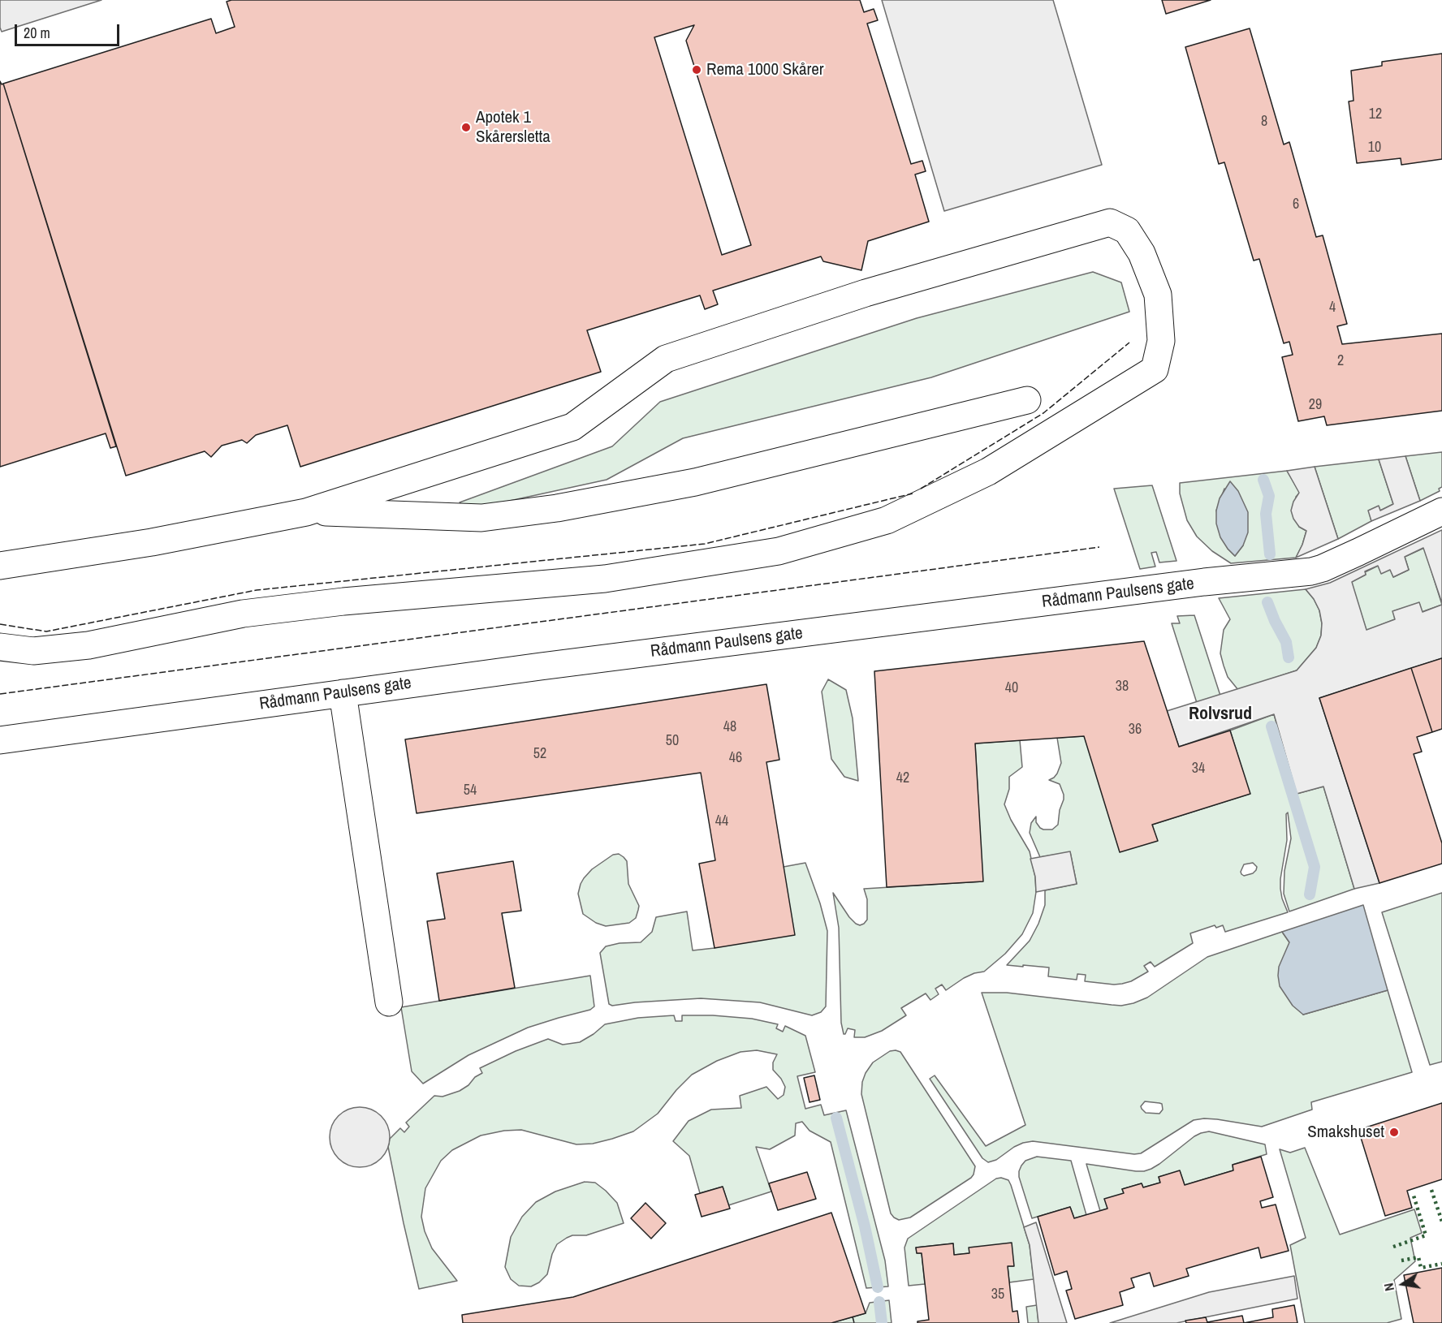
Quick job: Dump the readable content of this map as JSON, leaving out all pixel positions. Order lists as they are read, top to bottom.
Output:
{
  "streets": {
    "street": ["Rådmann Paulsens gate"]
  },
  "districts": ["Rolvsrud"],
  "places": ["Rema 1000 Skårer", "Apotek 1 Skårersletta", "Smakshuset"],
  "house_numbers": [
    "12",
    "8",
    "10",
    "6",
    "4",
    "2",
    "29",
    "38",
    "40",
    "48",
    "36",
    "50",
    "52",
    "46",
    "34",
    "42",
    "54",
    "44",
    "35"
  ],
  "scale_bar": "20 m",
  "north": "left"
}
